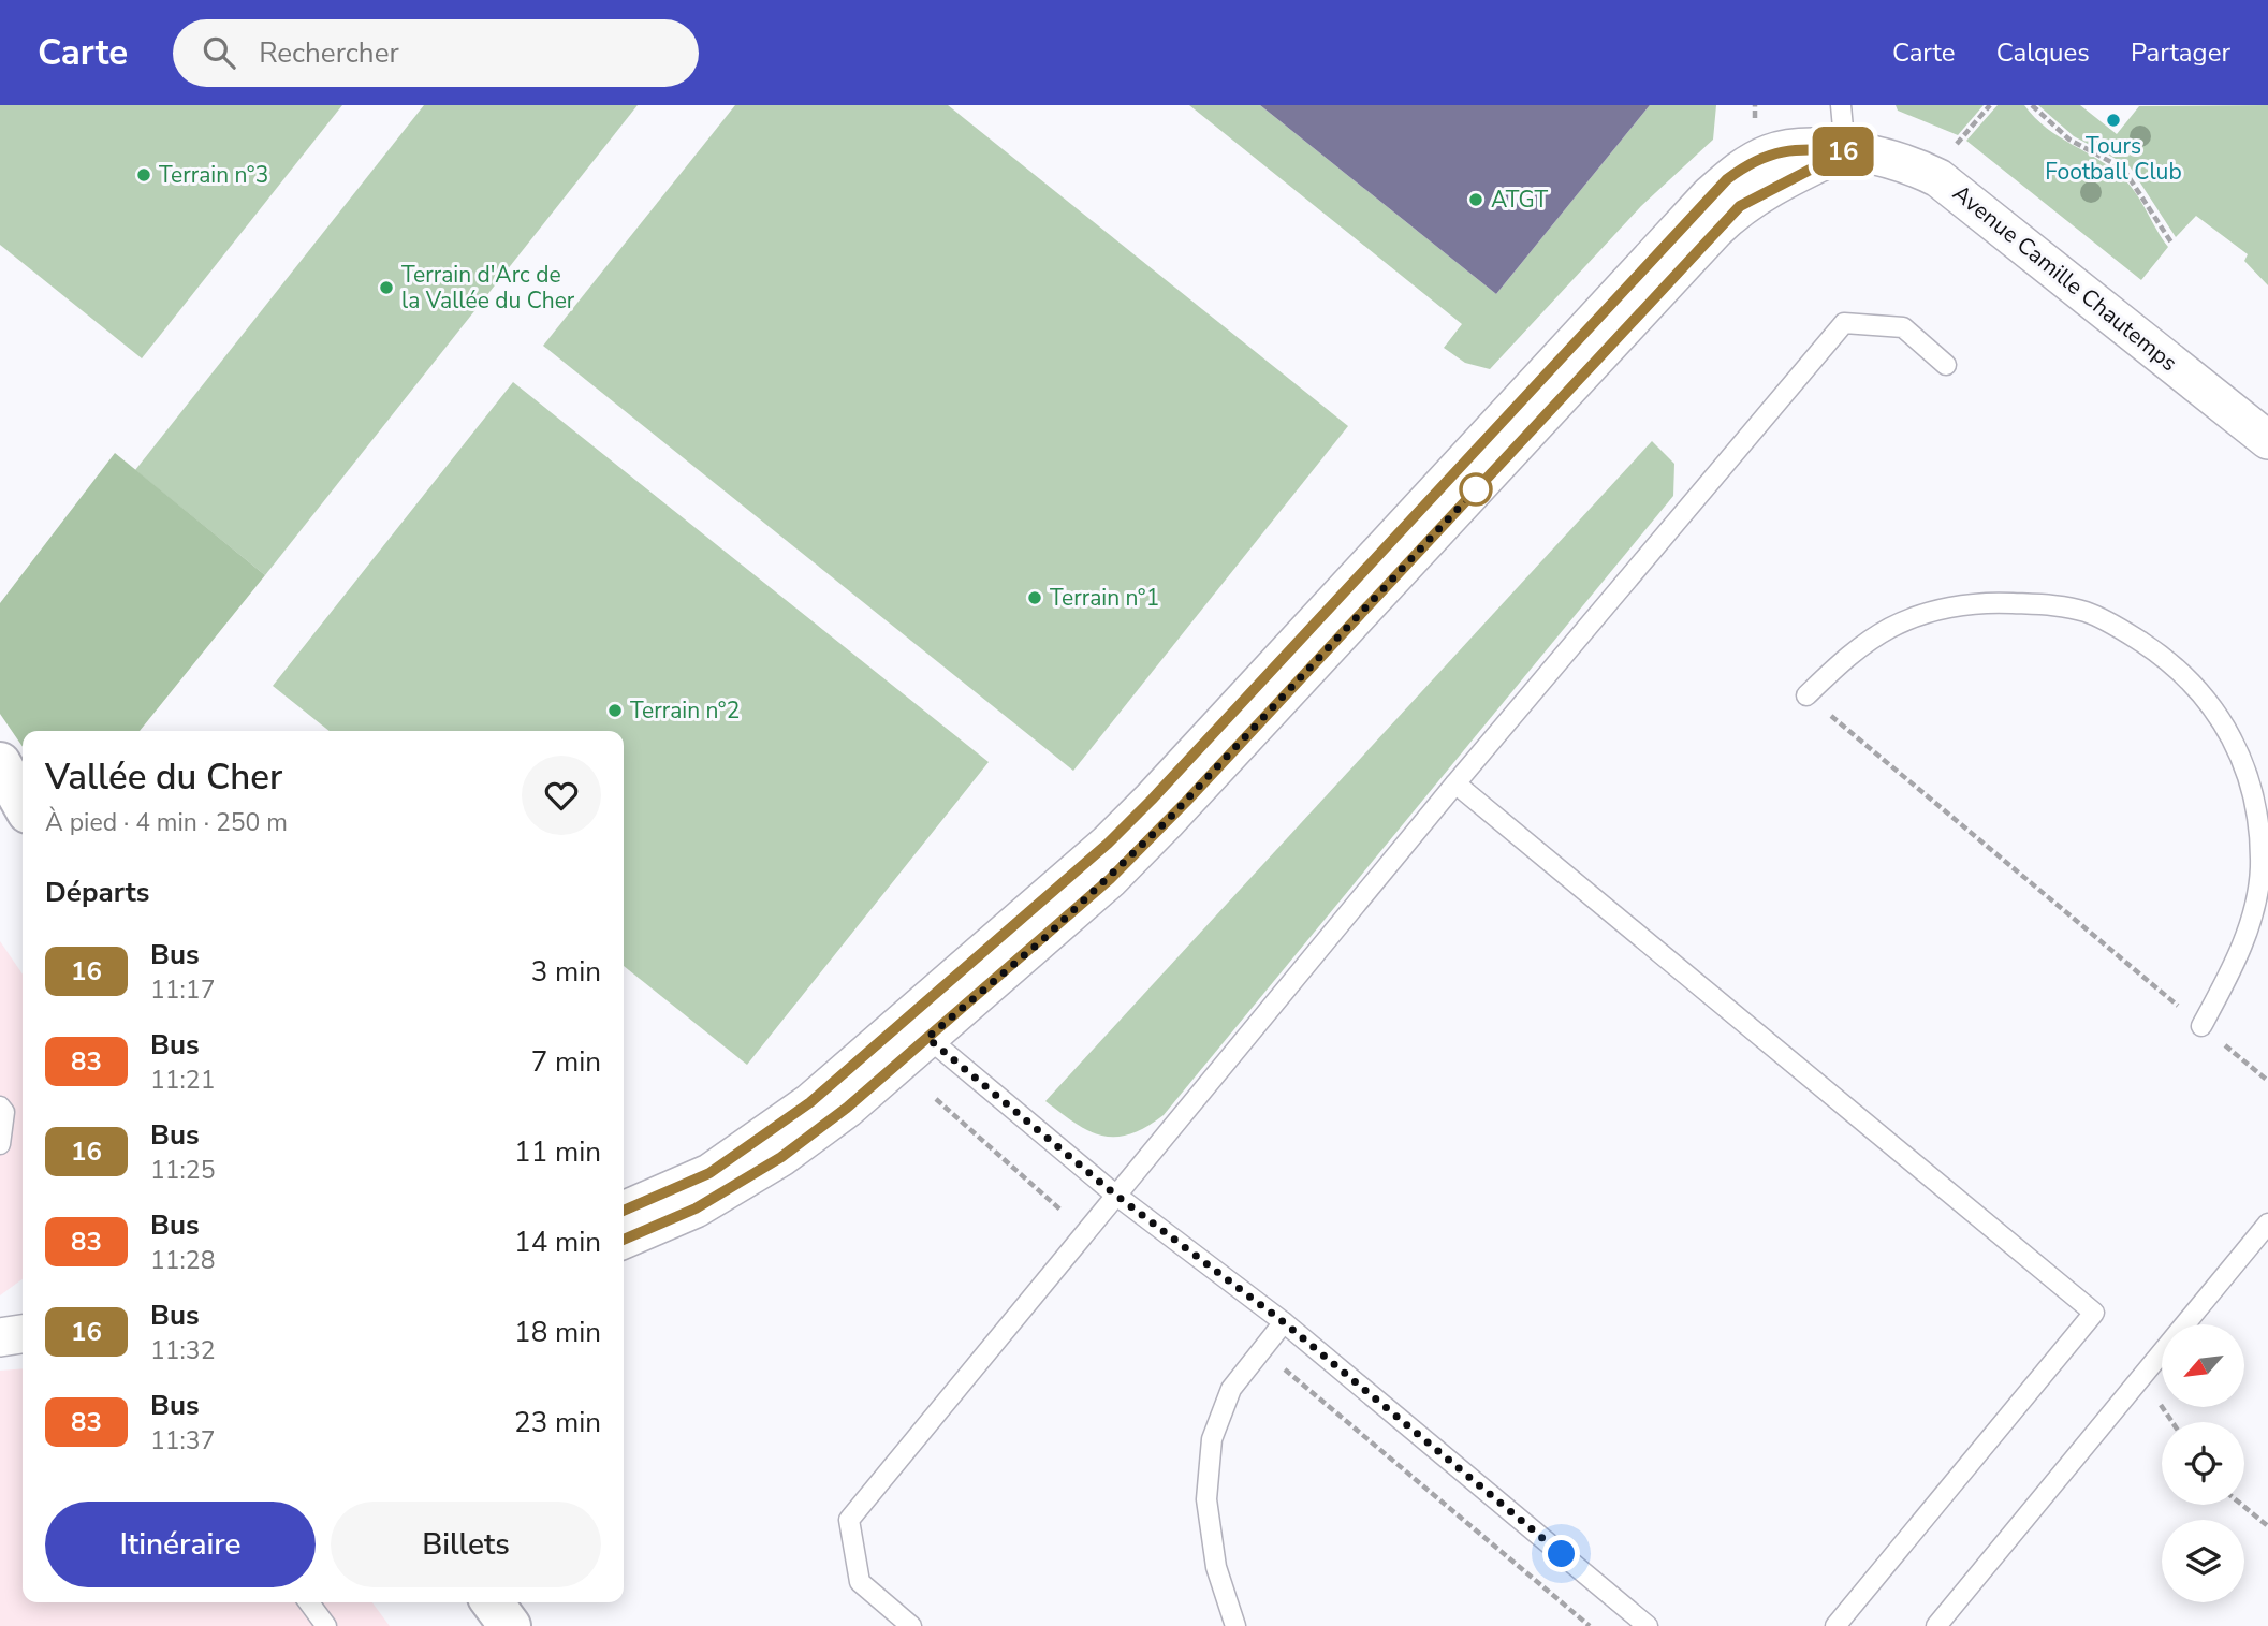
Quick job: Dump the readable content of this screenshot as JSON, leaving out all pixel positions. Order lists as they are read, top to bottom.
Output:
{
  "streets": {
    "street": ["Avenue Camille Chautemps"]
  },
  "places": [
    "Tours Football Club",
    "Terrain n°3",
    "ATGT",
    "Terrain d'Arc de la Vallée du Cher",
    "Terrain n°1",
    "Terrain n°2"
  ],
  "lines": ["bus line 16"],
  "north": "bottom left",
  "page": {
    "header": "Carte",
    "search": "Rechercher",
    "nav": ["Carte", "Calques", "Partager"],
    "on_map": "16",
    "heading": [
      ["Vallée du Cher", "À pied · 4 min · 250 m"],
      "Départs"
    ],
    "list": [
      {
        "mark": "16",
        "name": "Bus",
        "note": "11:17",
        "value": "3 min"
      },
      {
        "mark": "83",
        "name": "Bus",
        "note": "11:21",
        "value": "7 min"
      },
      {
        "mark": "16",
        "name": "Bus",
        "note": "11:25",
        "value": "11 min"
      },
      {
        "mark": "83",
        "name": "Bus",
        "note": "11:28",
        "value": "14 min"
      },
      {
        "mark": "16",
        "name": "Bus",
        "note": "11:32",
        "value": "18 min"
      },
      {
        "mark": "83",
        "name": "Bus",
        "note": "11:37",
        "value": "23 min"
      }
    ],
    "buttons": ["Itinéraire", "Billets"]
  }
}
